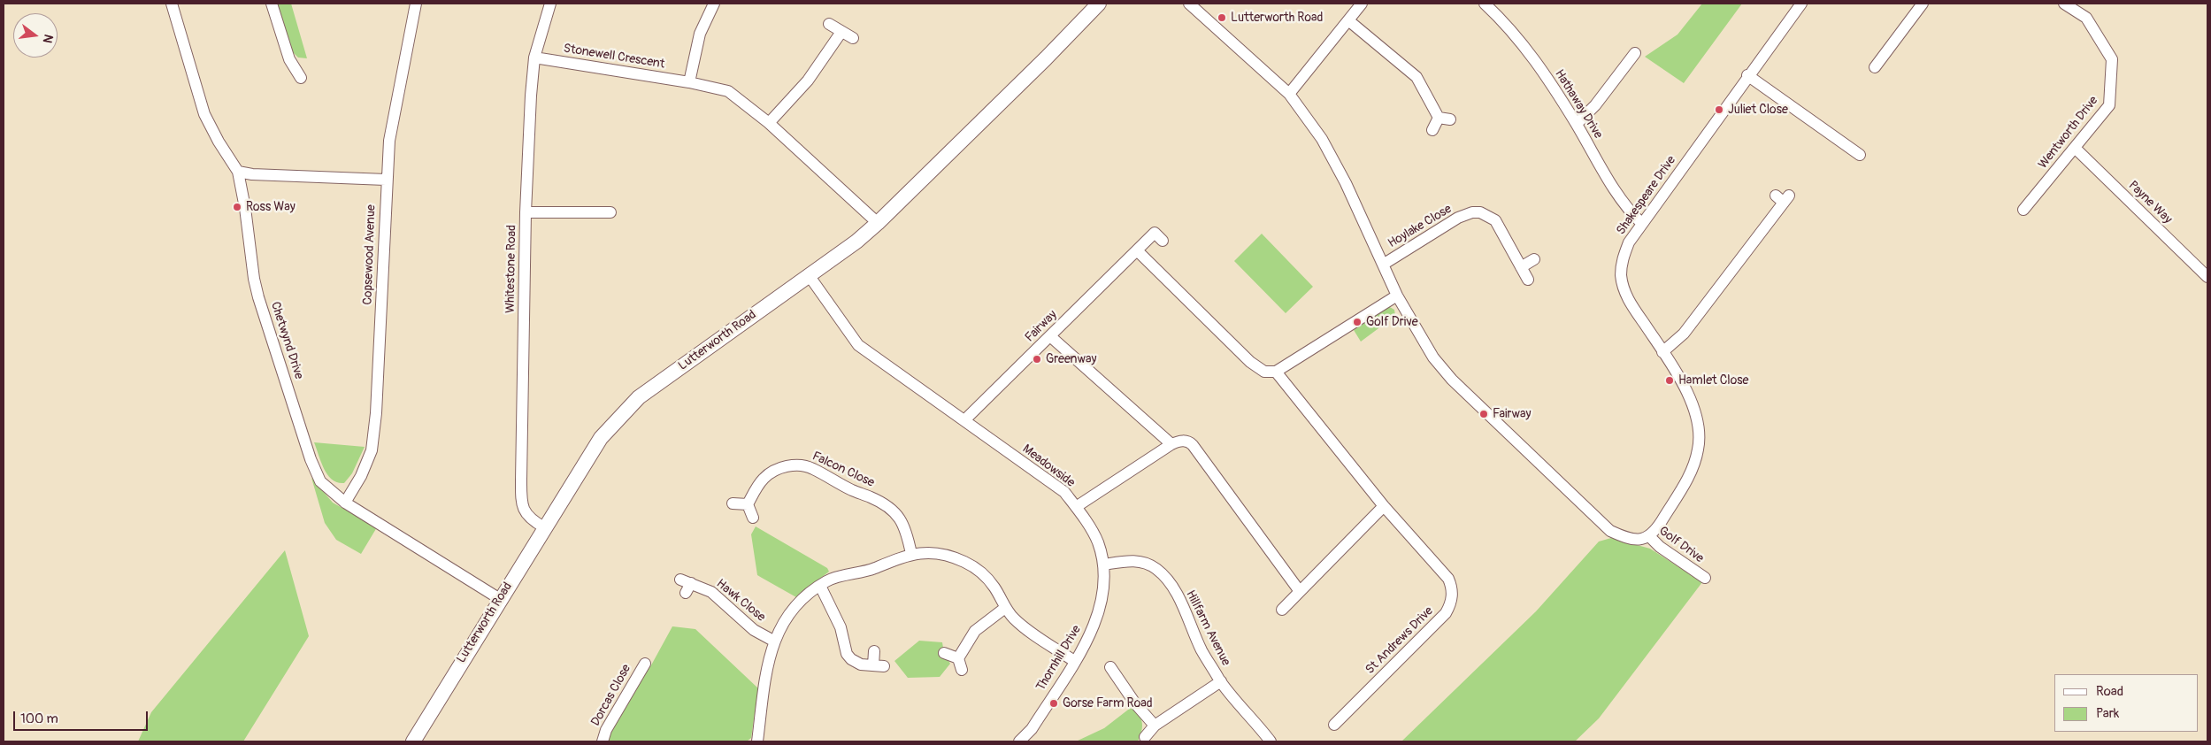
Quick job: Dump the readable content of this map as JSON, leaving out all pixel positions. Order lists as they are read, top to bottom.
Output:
{
  "streets": {
    "main road": ["Lutterworth Road"],
    "street": [
      "Stonewell Crescent",
      "Hathaway Drive",
      "Wentworth Drive",
      "Shakespeare Drive",
      "Payne Way",
      "Hoylake Close",
      "Copsewood Avenue",
      "Whitestone Road",
      "Fairway",
      "Chetwynd Drive",
      "Meadowside",
      "Falcon Close",
      "Golf Drive",
      "Hawk Close",
      "Hillfarm Avenue",
      "St Andrews Drive",
      "Thornhill Drive",
      "Dorcas Close"
    ]
  },
  "crossings": [
    ["Stonewell Crescent", "Whitestone Road"],
    ["Stonewell Crescent", "Lutterworth Road"],
    ["Hathaway Drive", "Shakespeare Drive"],
    ["Wentworth Drive", "Payne Way"],
    ["Shakespeare Drive", "Golf Drive"],
    ["Hoylake Close", "Golf Drive"],
    ["Copsewood Avenue", "Chetwynd Drive"],
    ["Whitestone Road", "Lutterworth Road"],
    ["Fairway", "Meadowside"],
    ["Chetwynd Drive", "Lutterworth Road"],
    ["Lutterworth Road", "Meadowside"],
    ["Meadowside", "Thornhill Drive"],
    ["Hillfarm Avenue", "Thornhill Drive"]
  ],
  "places": [
    "Lutterworth Road",
    "Juliet Close",
    "Ross Way",
    "Golf Drive",
    "Greenway",
    "Hamlet Close",
    "Fairway",
    "Gorse Farm Road"
  ],
  "legend": ["Road", "Park"],
  "scale_bar": "100 m",
  "north": "right"
}
